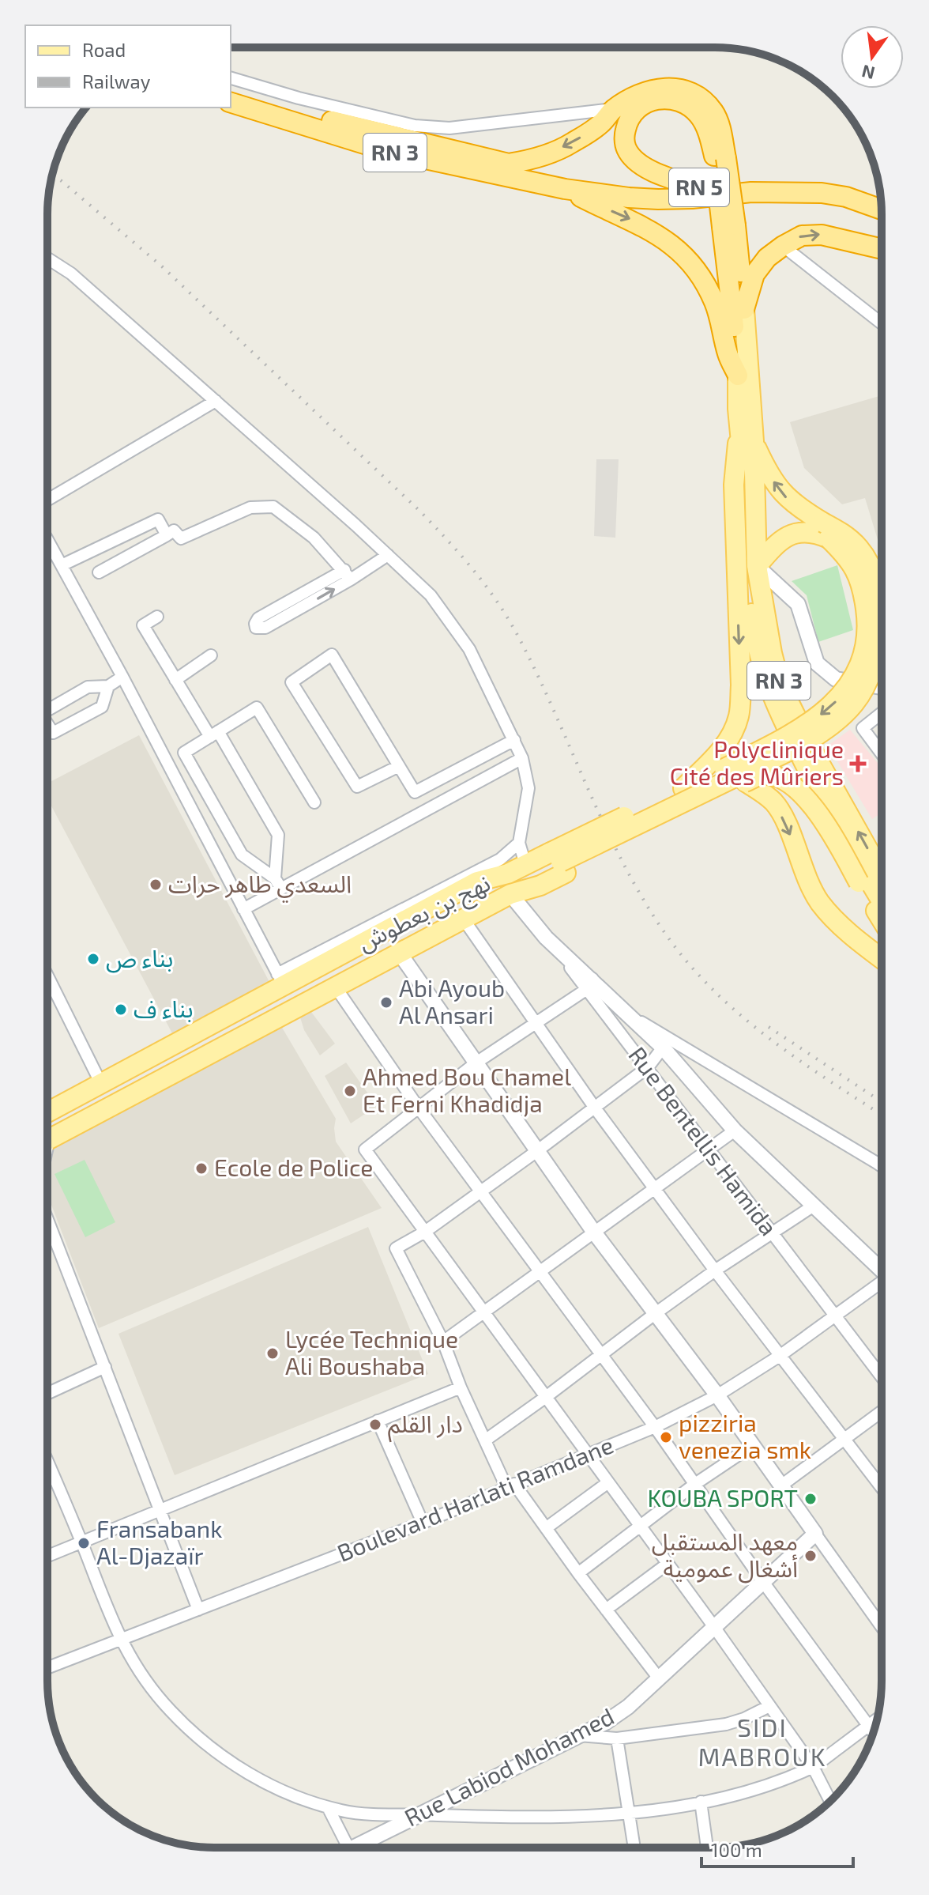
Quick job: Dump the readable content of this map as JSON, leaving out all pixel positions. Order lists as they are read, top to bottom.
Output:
{
  "streets": {
    "highway": ["RN 3", "RN 5"],
    "main road": ["نهج بن بعطوش"],
    "street": ["Rue Bentellis Hamida", "Boulevard Harlati Ramdane", "Rue Labiod Mohamed"]
  },
  "crossings": [
    ["RN 3", "RN 5"],
    ["Rue Bentellis Hamida", "Boulevard Harlati Ramdane"]
  ],
  "districts": ["SIDI MABROUK"],
  "places": {
    "health": ["Polyclinique Cité des Mûriers"],
    "other": [
      "السعدي طاهر حرات",
      "بناء ص",
      "Abi Ayoub Al Ansari",
      "بناء ف",
      "Ahmed Bou Chamel Et Ferni Khadidja",
      "Ecole de Police",
      "Lycée Technique Ali Boushaba",
      "دار القلم",
      "pizziria venezia smk",
      "KOUBA SPORT",
      "Fransabank Al-Djazaïr",
      "معهد المستقبل أشغال عمومية"
    ]
  },
  "legend": ["Road", "Railway"],
  "scale_bar": "100 m",
  "north": "bottom"
}
